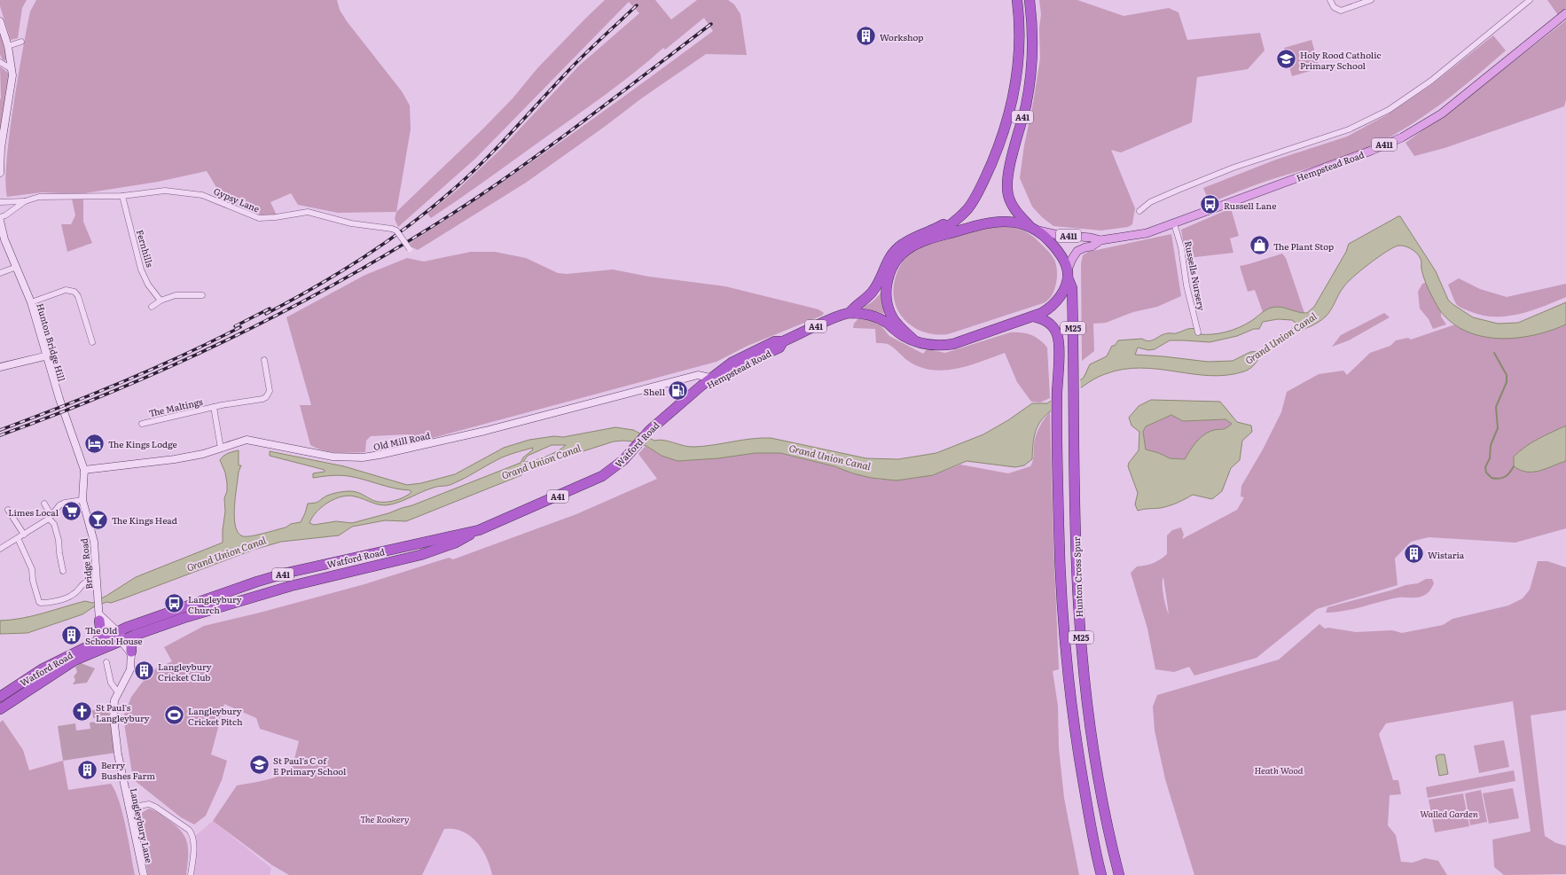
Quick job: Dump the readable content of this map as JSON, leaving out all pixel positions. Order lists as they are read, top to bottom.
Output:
{
  "streets": {
    "highway": [
      "A41",
      "Hempstead Road",
      "M25",
      "Watford Road",
      "Hunton Cross Spur"
    ],
    "main road": ["A411"],
    "street": [
      "Gypsy Lane",
      "Fernhills",
      "Russells Nursery",
      "Hunton Bridge Hill",
      "The Maltings",
      "Old Mill Road",
      "Bridge Road",
      "Langleybury Lane"
    ]
  },
  "crossings": [
    ["A41", "Hempstead Road"],
    ["A41", "Hunton Cross Spur"],
    ["Hempstead Road", "Russells Nursery"],
    ["Hempstead Road", "Old Mill Road"],
    ["Hempstead Road", "Watford Road"],
    ["Hempstead Road", "Hunton Cross Spur"],
    ["Gypsy Lane", "Fernhills"],
    ["Hunton Bridge Hill", "Old Mill Road"],
    ["Hunton Bridge Hill", "Bridge Road"],
    ["The Maltings", "Old Mill Road"],
    ["Old Mill Road", "Watford Road"],
    ["Old Mill Road", "Bridge Road"]
  ],
  "water": ["Grand Union Canal"],
  "parks": ["Heath Wood", "Walled Garden", "The Rookery"],
  "places": {
    "building": [
      "Workshop",
      "Wistaria",
      "The Old School House",
      "Langleybury Cricket Club",
      "Berry Bushes Farm"
    ],
    "school or university": ["Holy Rood Catholic Primary School", "St Paul's C of E Primary School"],
    "bus stop": ["Russell Lane", "Langleybury Church"],
    "shop": ["The Plant Stop"],
    "fuel station": ["Shell"],
    "hotel": ["The Kings Lodge"],
    "supermarket": ["Limes Local"],
    "bar": ["The Kings Head"],
    "church": ["St Paul's Langleybury"],
    "sports": ["Langleybury Cricket Pitch"]
  }
}
